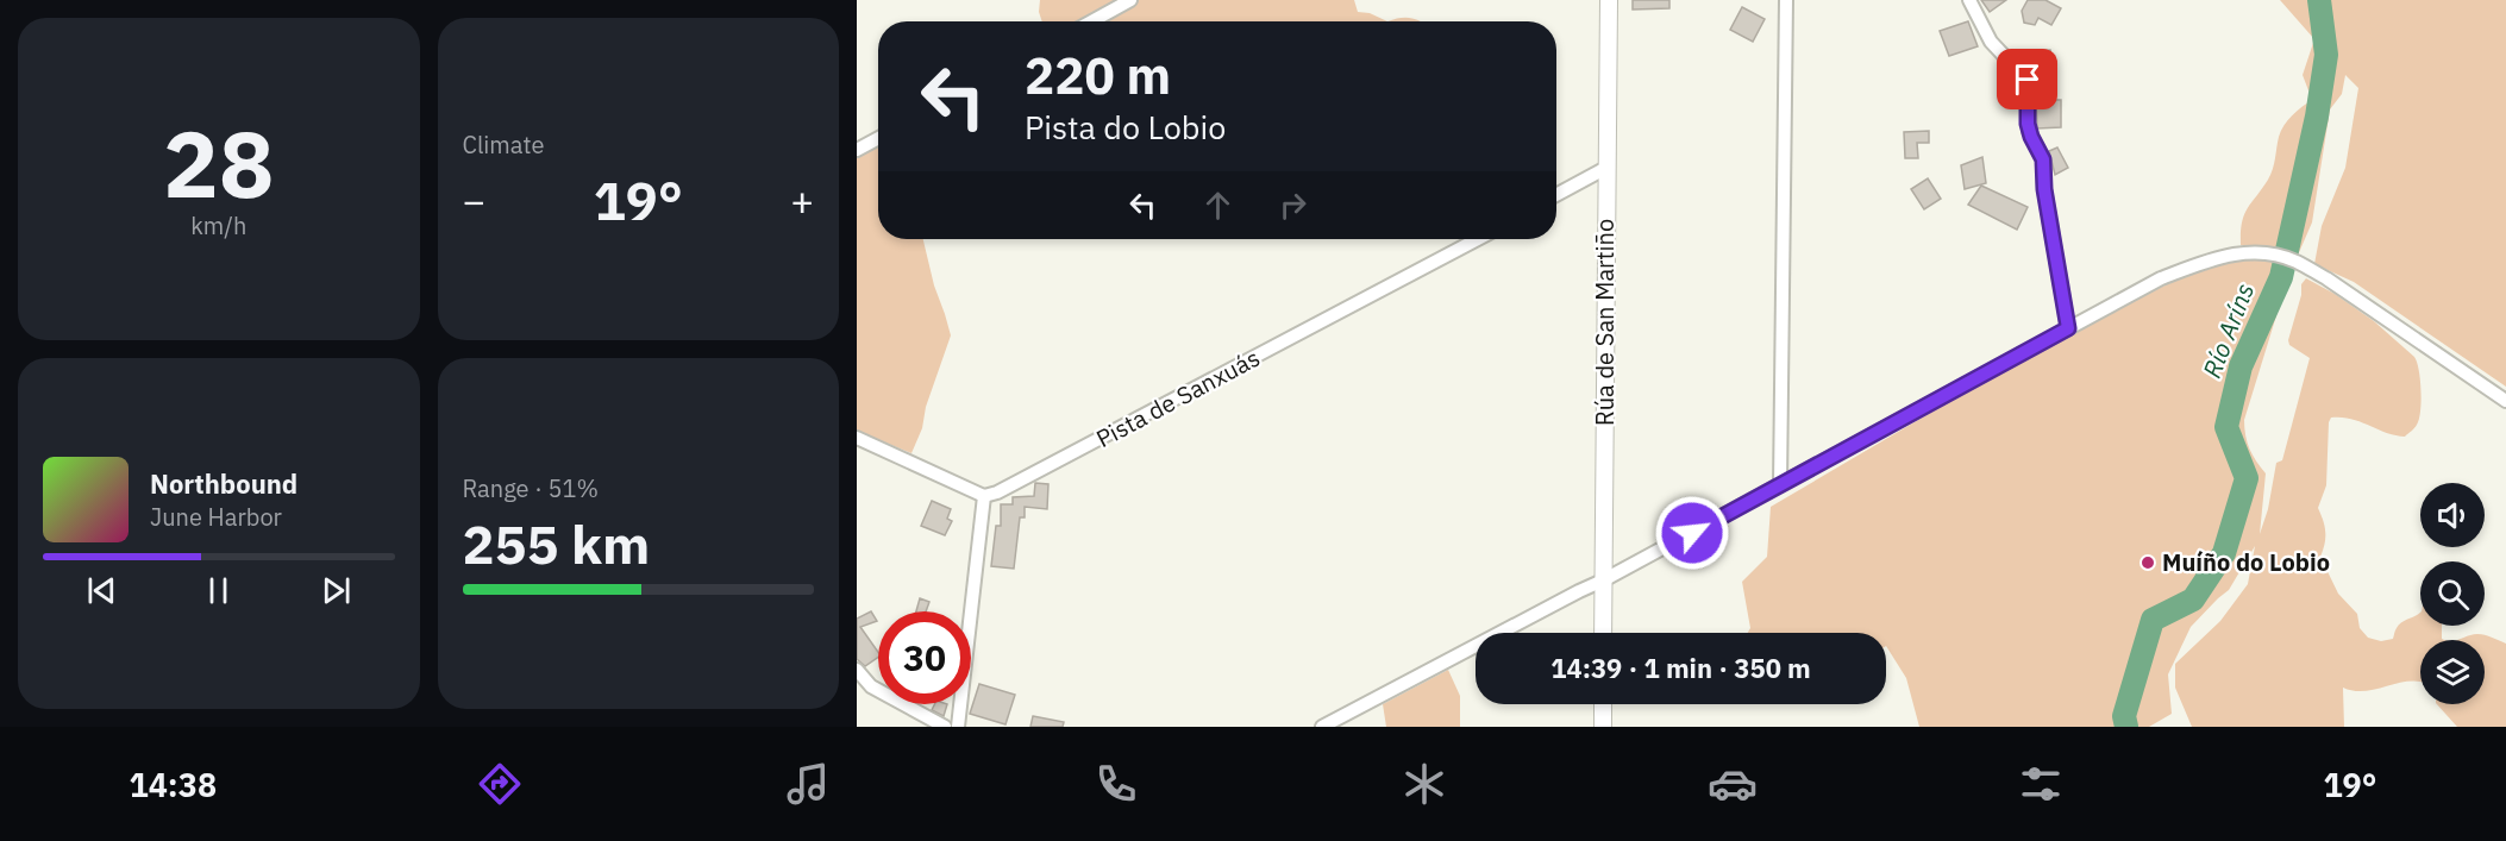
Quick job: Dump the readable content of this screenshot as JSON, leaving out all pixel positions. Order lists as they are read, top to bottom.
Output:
{
  "streets": {
    "street": ["Rúa de San Martiño", "Pista de Sanxuás"]
  },
  "water": ["Río Aríns"],
  "places": ["Muíño do Lobio"],
  "page": {
    "tile": [
      ["28", "km/h"],
      "Climate",
      ["Range · 51%", "255 km"]
    ],
    "turn": ["220 m", "Pista do Lobio"],
    "heat": ["−", "19°", "+"],
    "song": ["Northbound", "June Harbor"],
    "limit": "30",
    "trip": "14:39 · 1 min · 350 m",
    "tabs": ["14:38", "19°"]
  }
}
